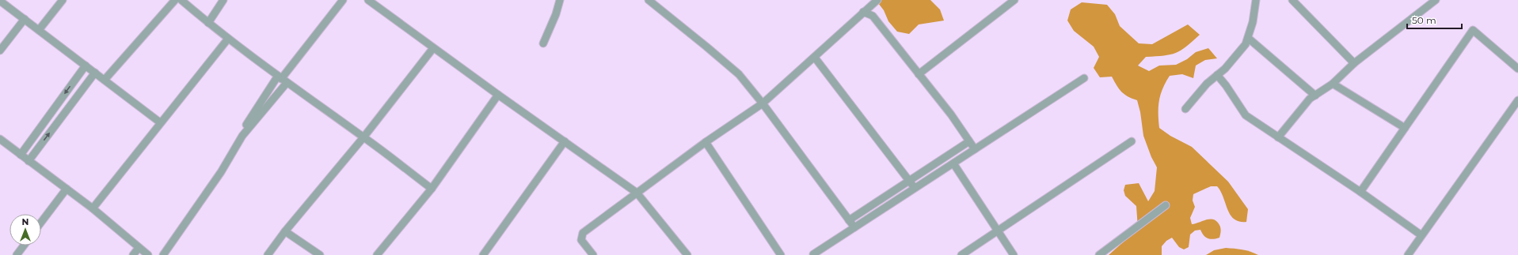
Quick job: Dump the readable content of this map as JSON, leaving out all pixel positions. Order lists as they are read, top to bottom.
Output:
{
  "scale_bar": "50 m",
  "north": "top"
}
